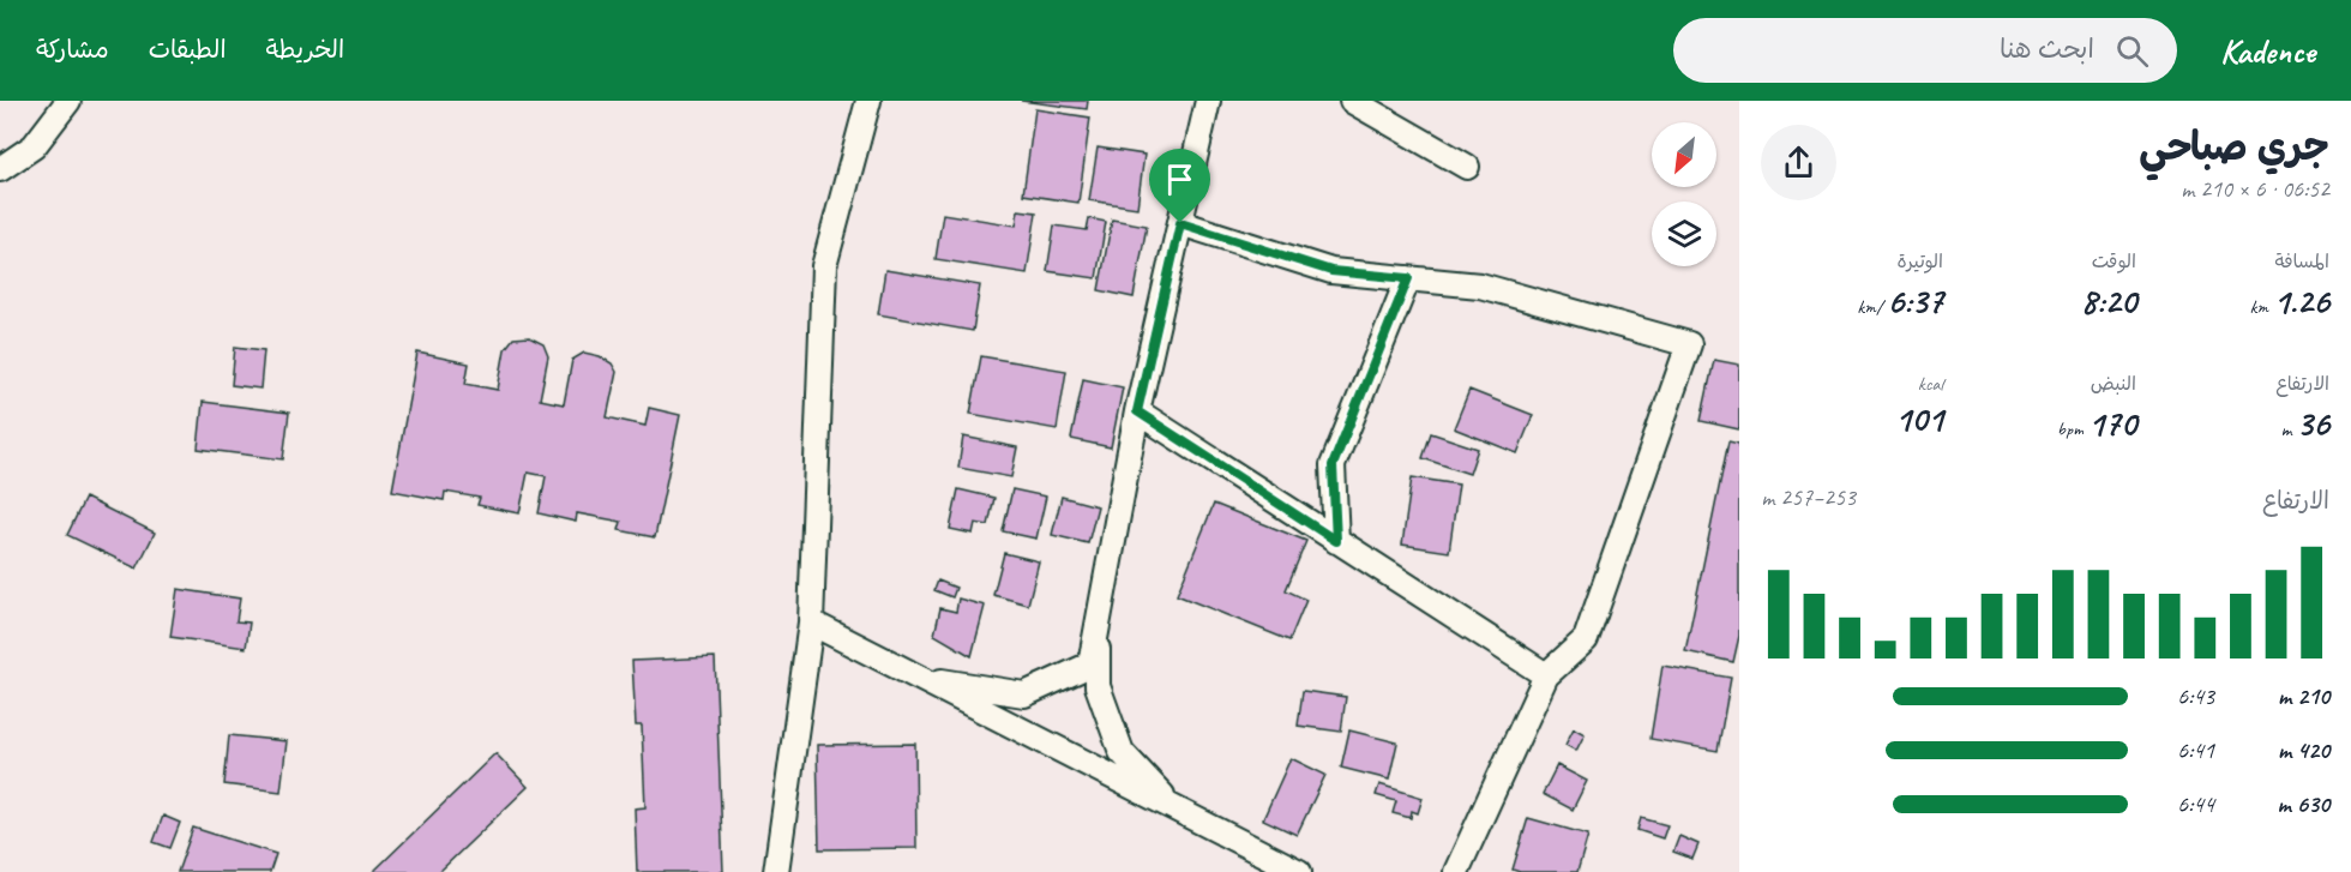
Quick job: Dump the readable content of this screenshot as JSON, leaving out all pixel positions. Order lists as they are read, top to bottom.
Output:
{
  "north": "bottom left",
  "page": {
    "header": "Kadence",
    "search": "ابحث هنا",
    "nav": ["الخريطة", "الطبقات", "مشاركة"],
    "heading": ["جري صباحي", "06:52 · 6 × 210 m"],
    "stats": [
      ["المسافة", "1.26 km"],
      ["الوقت", "8:20"],
      ["الوتيرة", "6:37 /km"],
      ["الارتفاع", "36 m"],
      ["النبض", "170 bpm"],
      ["kcal", "101"]
    ],
    "chart": ["الارتفاع", "253–257 m"],
    "list": [
      {
        "name": "210 m",
        "note": "6:43"
      },
      {
        "name": "420 m",
        "note": "6:41"
      },
      {
        "name": "630 m",
        "note": "6:44"
      }
    ]
  }
}
